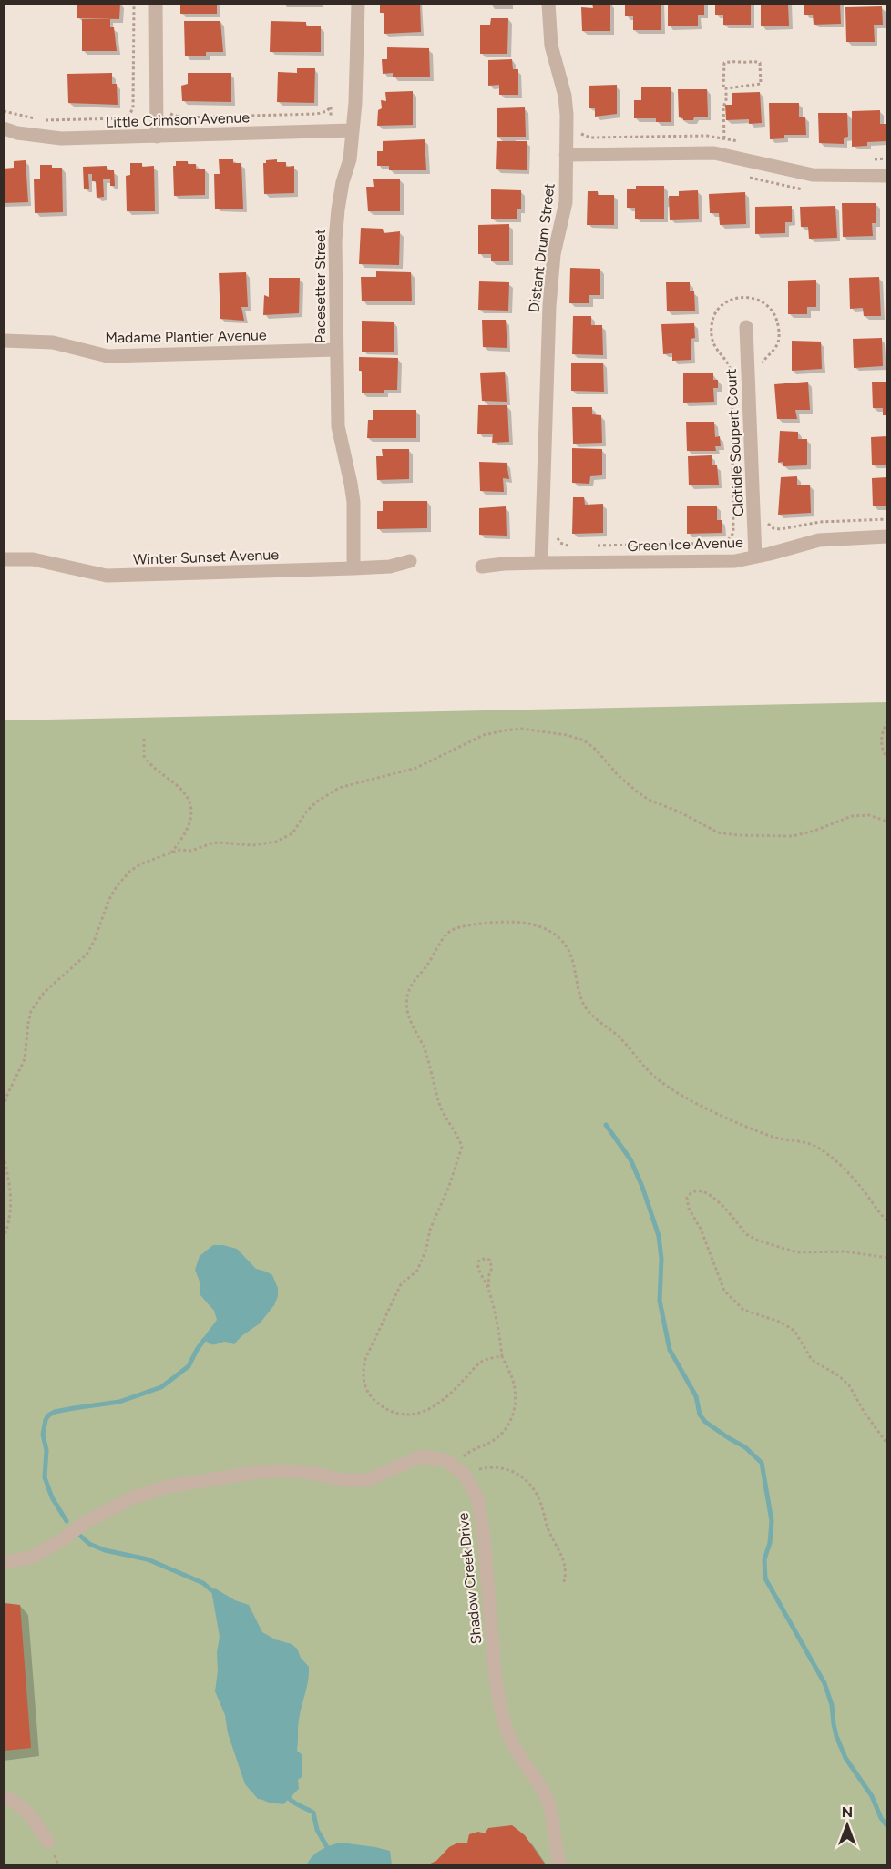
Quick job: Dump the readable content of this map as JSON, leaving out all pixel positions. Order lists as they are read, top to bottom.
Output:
{
  "streets": {
    "street": [
      "Little Crimson Avenue",
      "Distant Drum Street",
      "Pacesetter Street",
      "Madame Plantier Avenue",
      "Clotidle Soupert Court",
      "Green Ice Avenue",
      "Winter Sunset Avenue",
      "Shadow Creek Drive"
    ]
  },
  "crossings": [
    ["Little Crimson Avenue", "Pacesetter Street"],
    ["Distant Drum Street", "Green Ice Avenue"],
    ["Pacesetter Street", "Madame Plantier Avenue"],
    ["Pacesetter Street", "Winter Sunset Avenue"],
    ["Clotidle Soupert Court", "Green Ice Avenue"]
  ],
  "north": "top"
}
